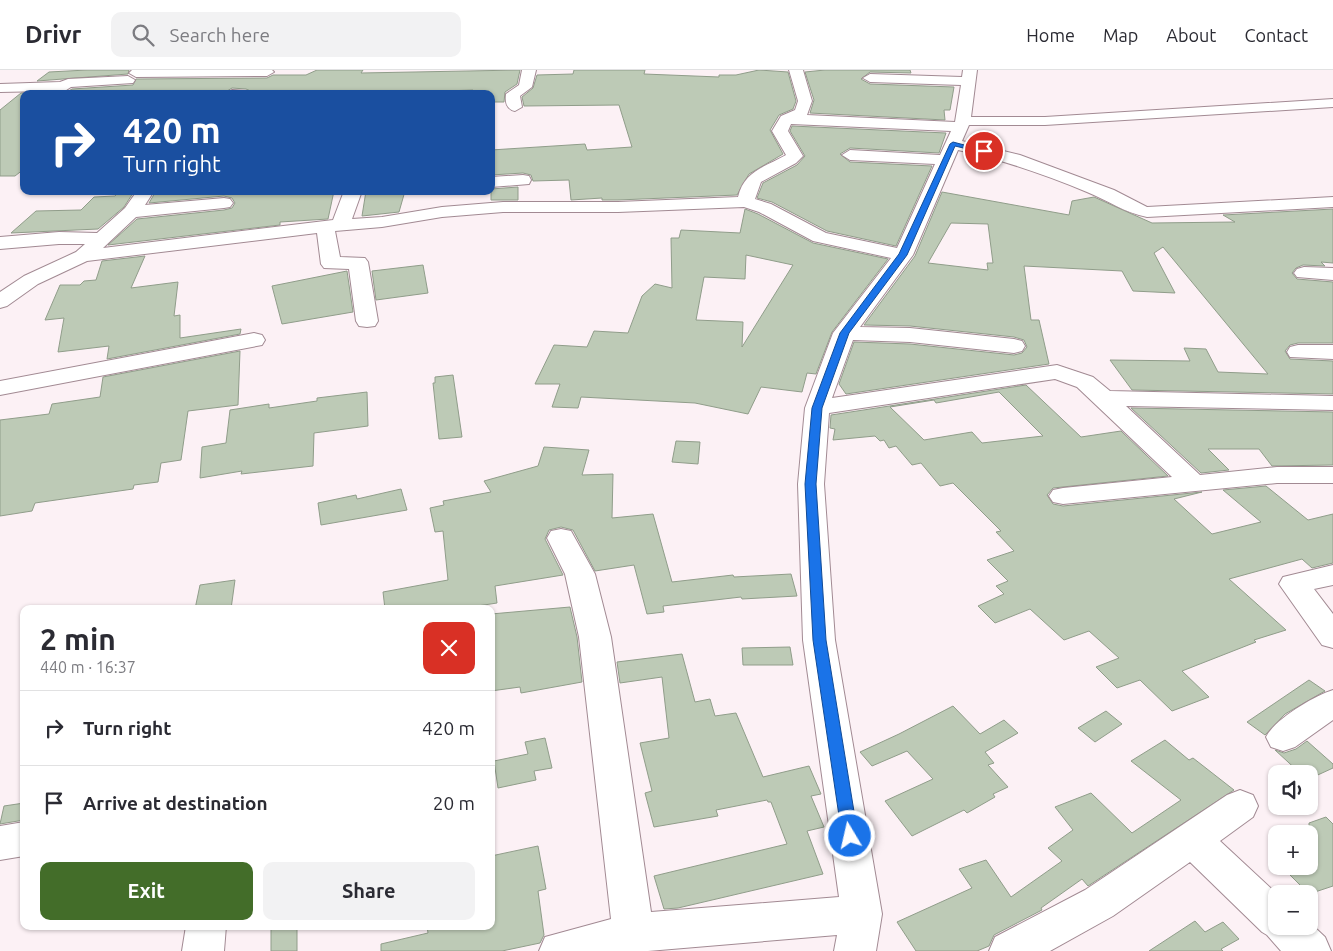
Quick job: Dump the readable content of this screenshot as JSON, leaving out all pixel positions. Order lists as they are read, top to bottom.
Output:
{
  "page": {
    "header": "Drivr",
    "search": "Search here",
    "nav": [
      "Home",
      "Map",
      "About",
      "Contact"
    ],
    "turn": ["420 m", "Turn right"],
    "heading": ["2 min", "440 m · 16:37"],
    "list": [
      {
        "name": "Turn right",
        "value": "420 m"
      },
      {
        "name": "Arrive at destination",
        "value": "20 m"
      }
    ],
    "map_buttons": ["+", "−"],
    "buttons": ["Exit", "Share"]
  }
}
